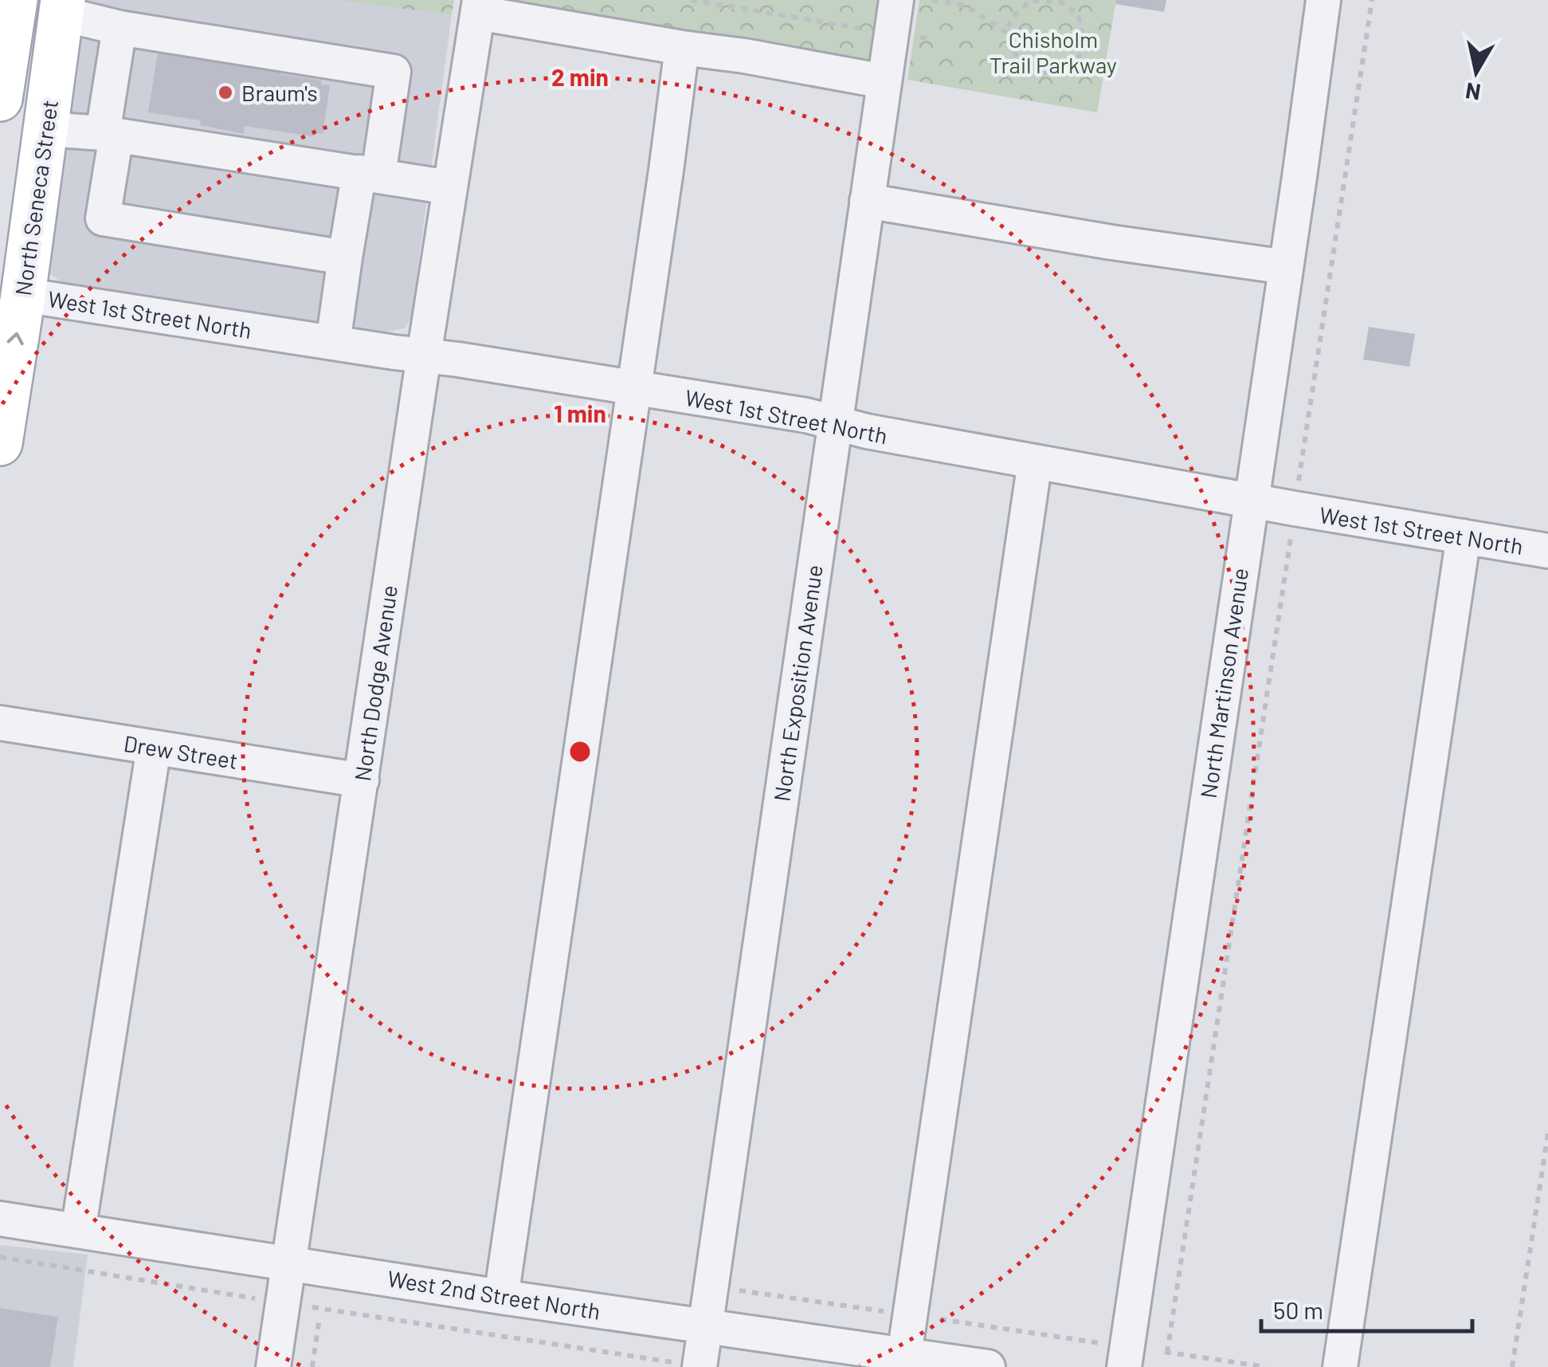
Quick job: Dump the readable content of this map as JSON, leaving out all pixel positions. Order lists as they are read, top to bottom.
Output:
{
  "streets": {
    "main road": ["North Seneca Street"],
    "street": [
      "West 1st Street North",
      "North Dodge Avenue",
      "North Exposition Avenue",
      "North Martinson Avenue",
      "Drew Street",
      "West 2nd Street North"
    ]
  },
  "crossings": [
    ["North Seneca Street", "West 1st Street North"],
    ["West 1st Street North", "North Dodge Avenue"],
    ["West 1st Street North", "North Exposition Avenue"],
    ["West 1st Street North", "North Martinson Avenue"],
    ["North Dodge Avenue", "Drew Street"],
    ["North Dodge Avenue", "West 2nd Street North"],
    ["North Exposition Avenue", "West 2nd Street North"]
  ],
  "parks": ["Chisholm Trail Parkway"],
  "places": ["Braum's"],
  "scale_bar": "50 m",
  "north": "bottom",
  "rings": ["2 min", "1 min"]
}
